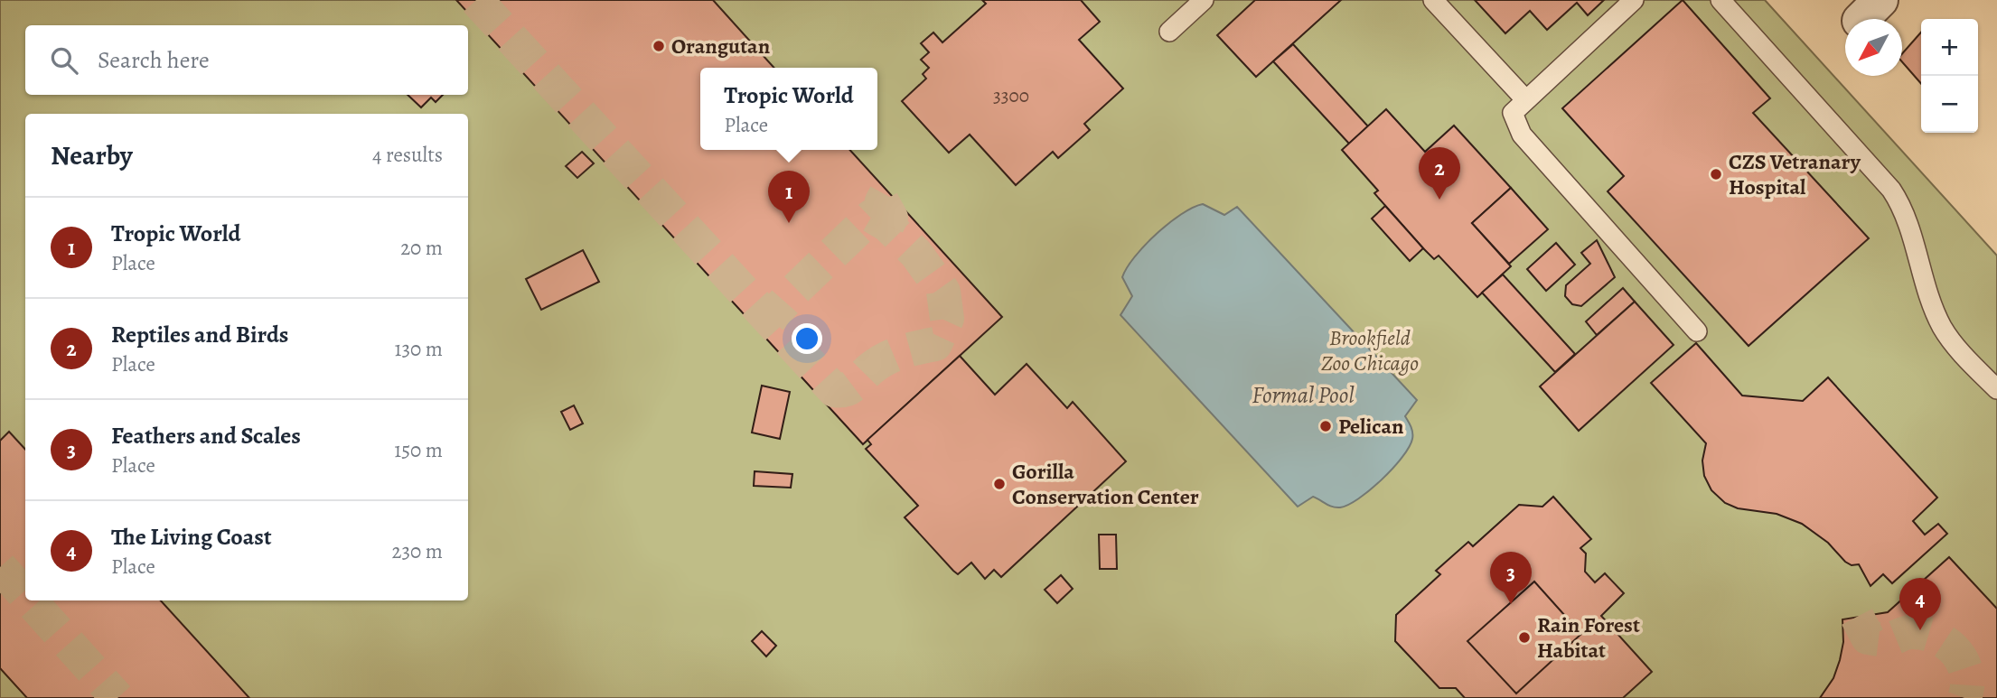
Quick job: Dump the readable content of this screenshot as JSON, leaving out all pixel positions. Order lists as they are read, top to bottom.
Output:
{
  "water": ["Formal Pool"],
  "parks": ["Brookfield Zoo Chicago"],
  "places": [
    "Orangutan",
    "CZS Vetranary Hospital",
    "Pelican",
    "Gorilla Conservation Center",
    "Rain Forest Habitat"
  ],
  "house_numbers": ["3300"],
  "north": "bottom left",
  "page": {
    "map_buttons": ["+", "−"],
    "search": "Search here",
    "popup": ["Tropic World", "Place"],
    "heading": ["Nearby", "4 results"],
    "pins": [
      "2",
      "1",
      "3",
      "4"
    ],
    "list": [
      {
        "mark": "1",
        "name": "Tropic World",
        "note": "Place",
        "value": "20 m"
      },
      {
        "mark": "2",
        "name": "Reptiles and Birds",
        "note": "Place",
        "value": "130 m"
      },
      {
        "mark": "3",
        "name": "Feathers and Scales",
        "note": "Place",
        "value": "150 m"
      },
      {
        "mark": "4",
        "name": "The Living Coast",
        "note": "Place",
        "value": "230 m"
      }
    ]
  }
}
